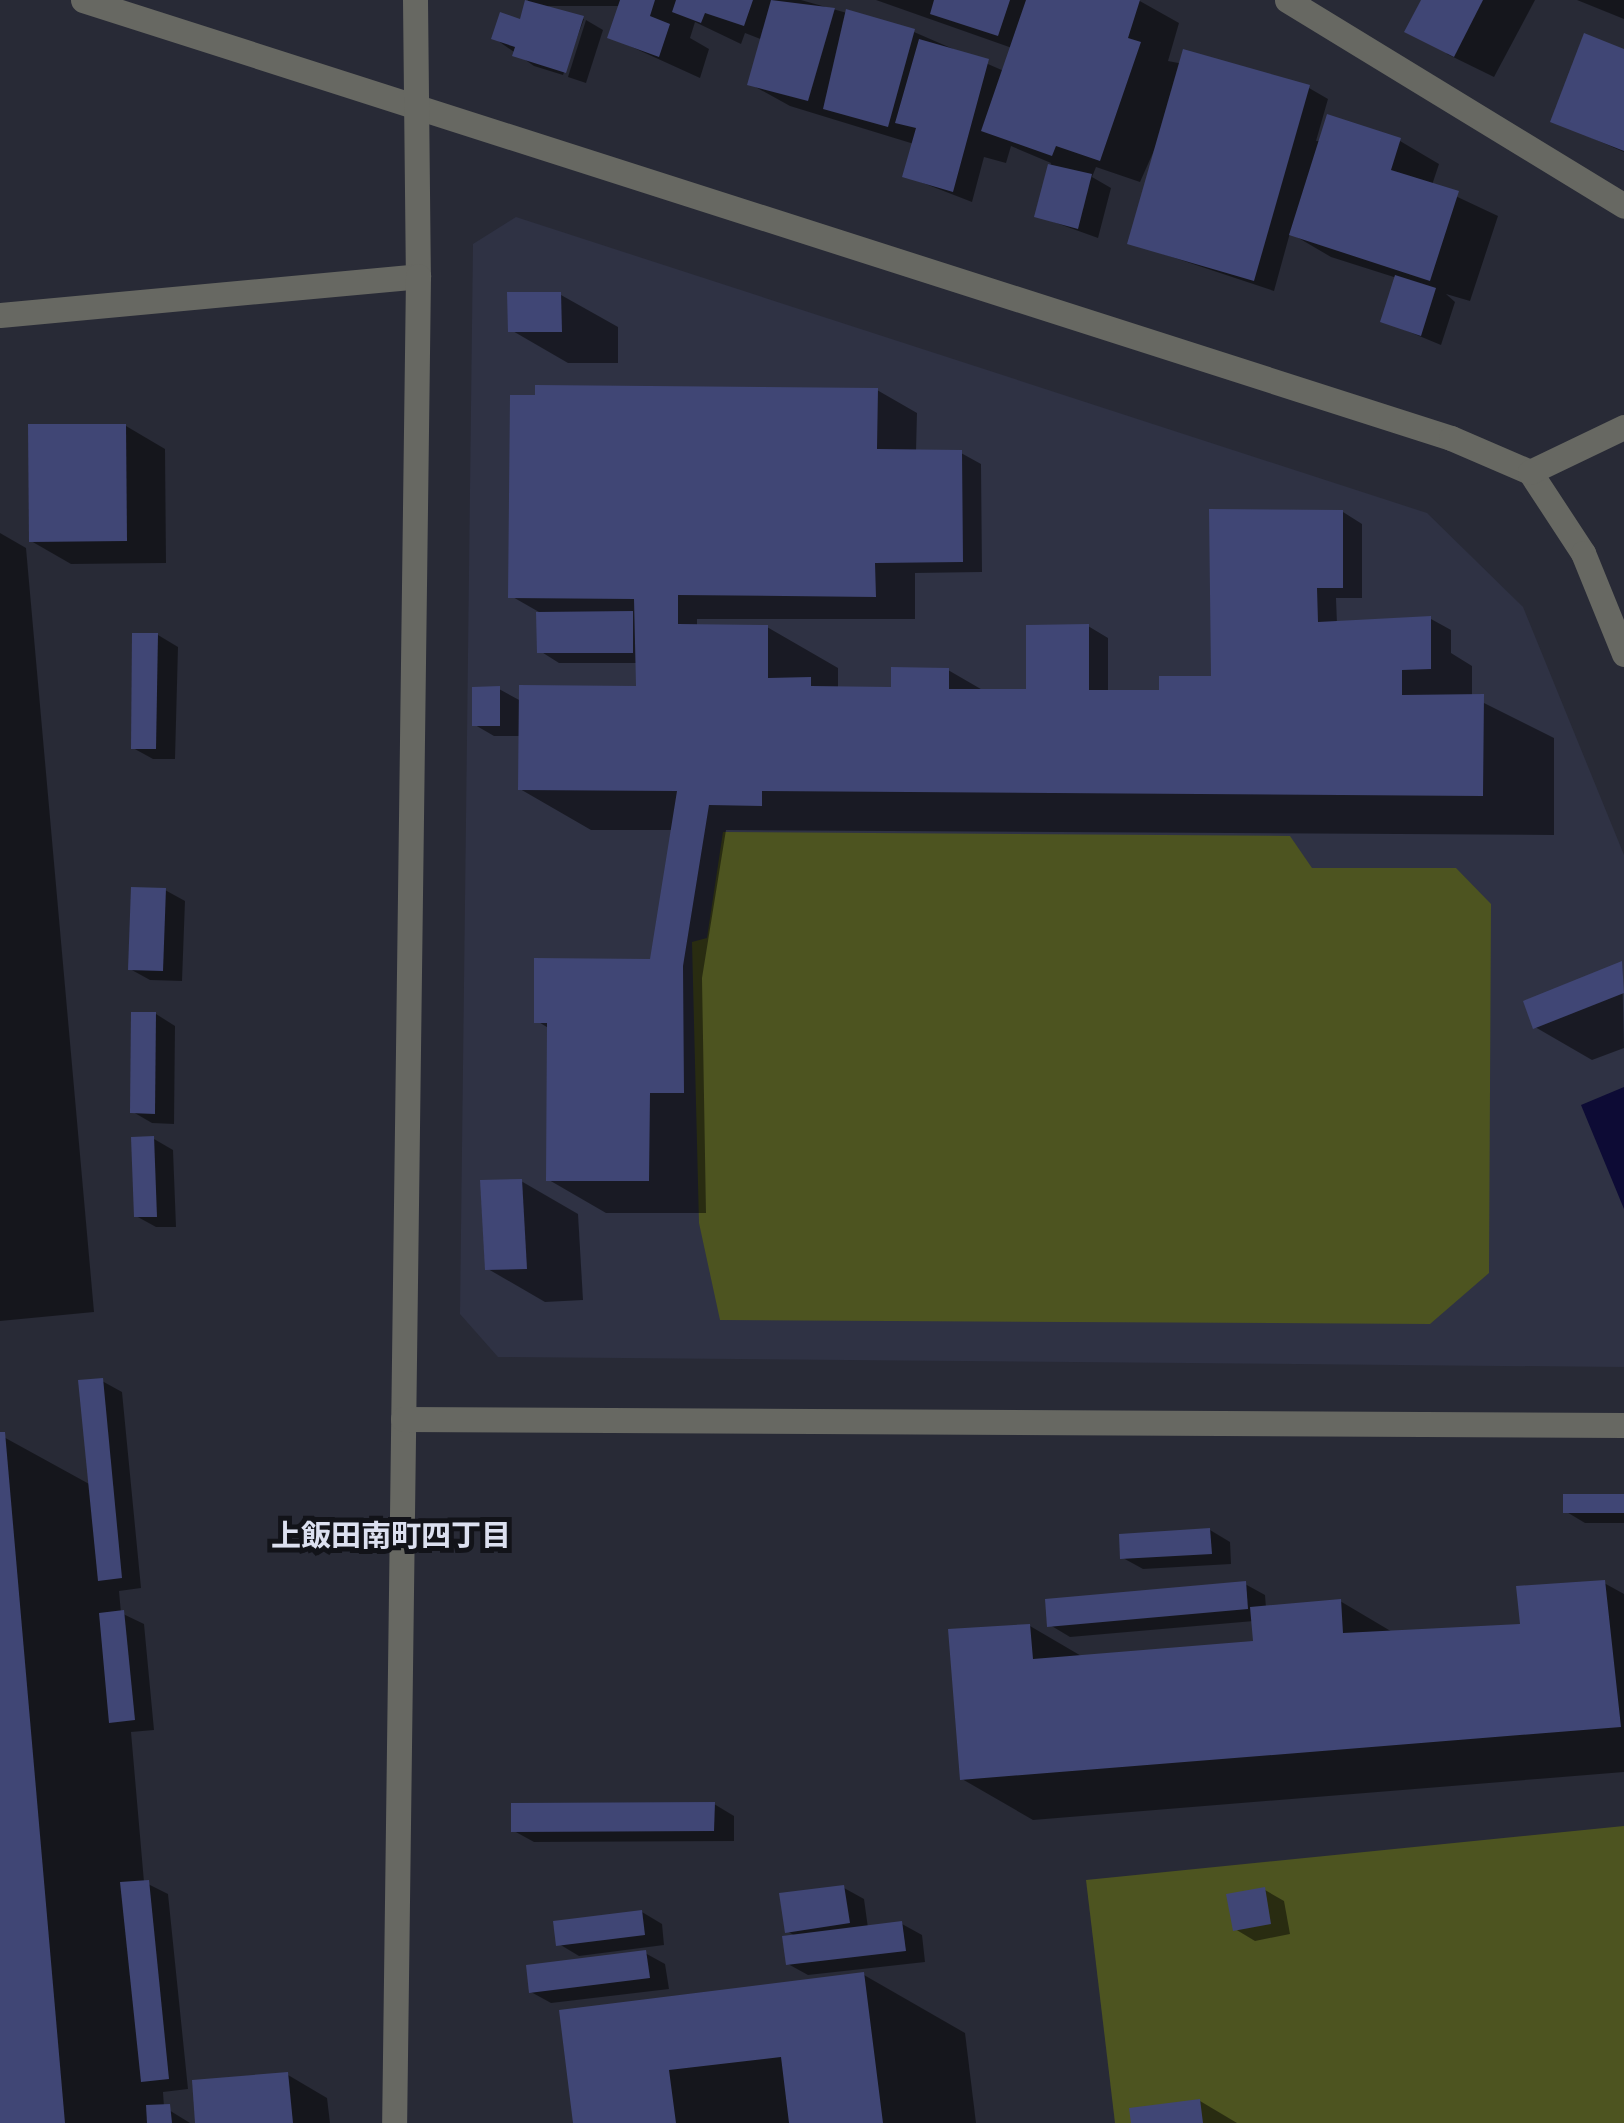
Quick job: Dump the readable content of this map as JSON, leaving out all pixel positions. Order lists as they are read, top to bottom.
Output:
{
  "districts": ["上飯田南町四丁目"]
}
